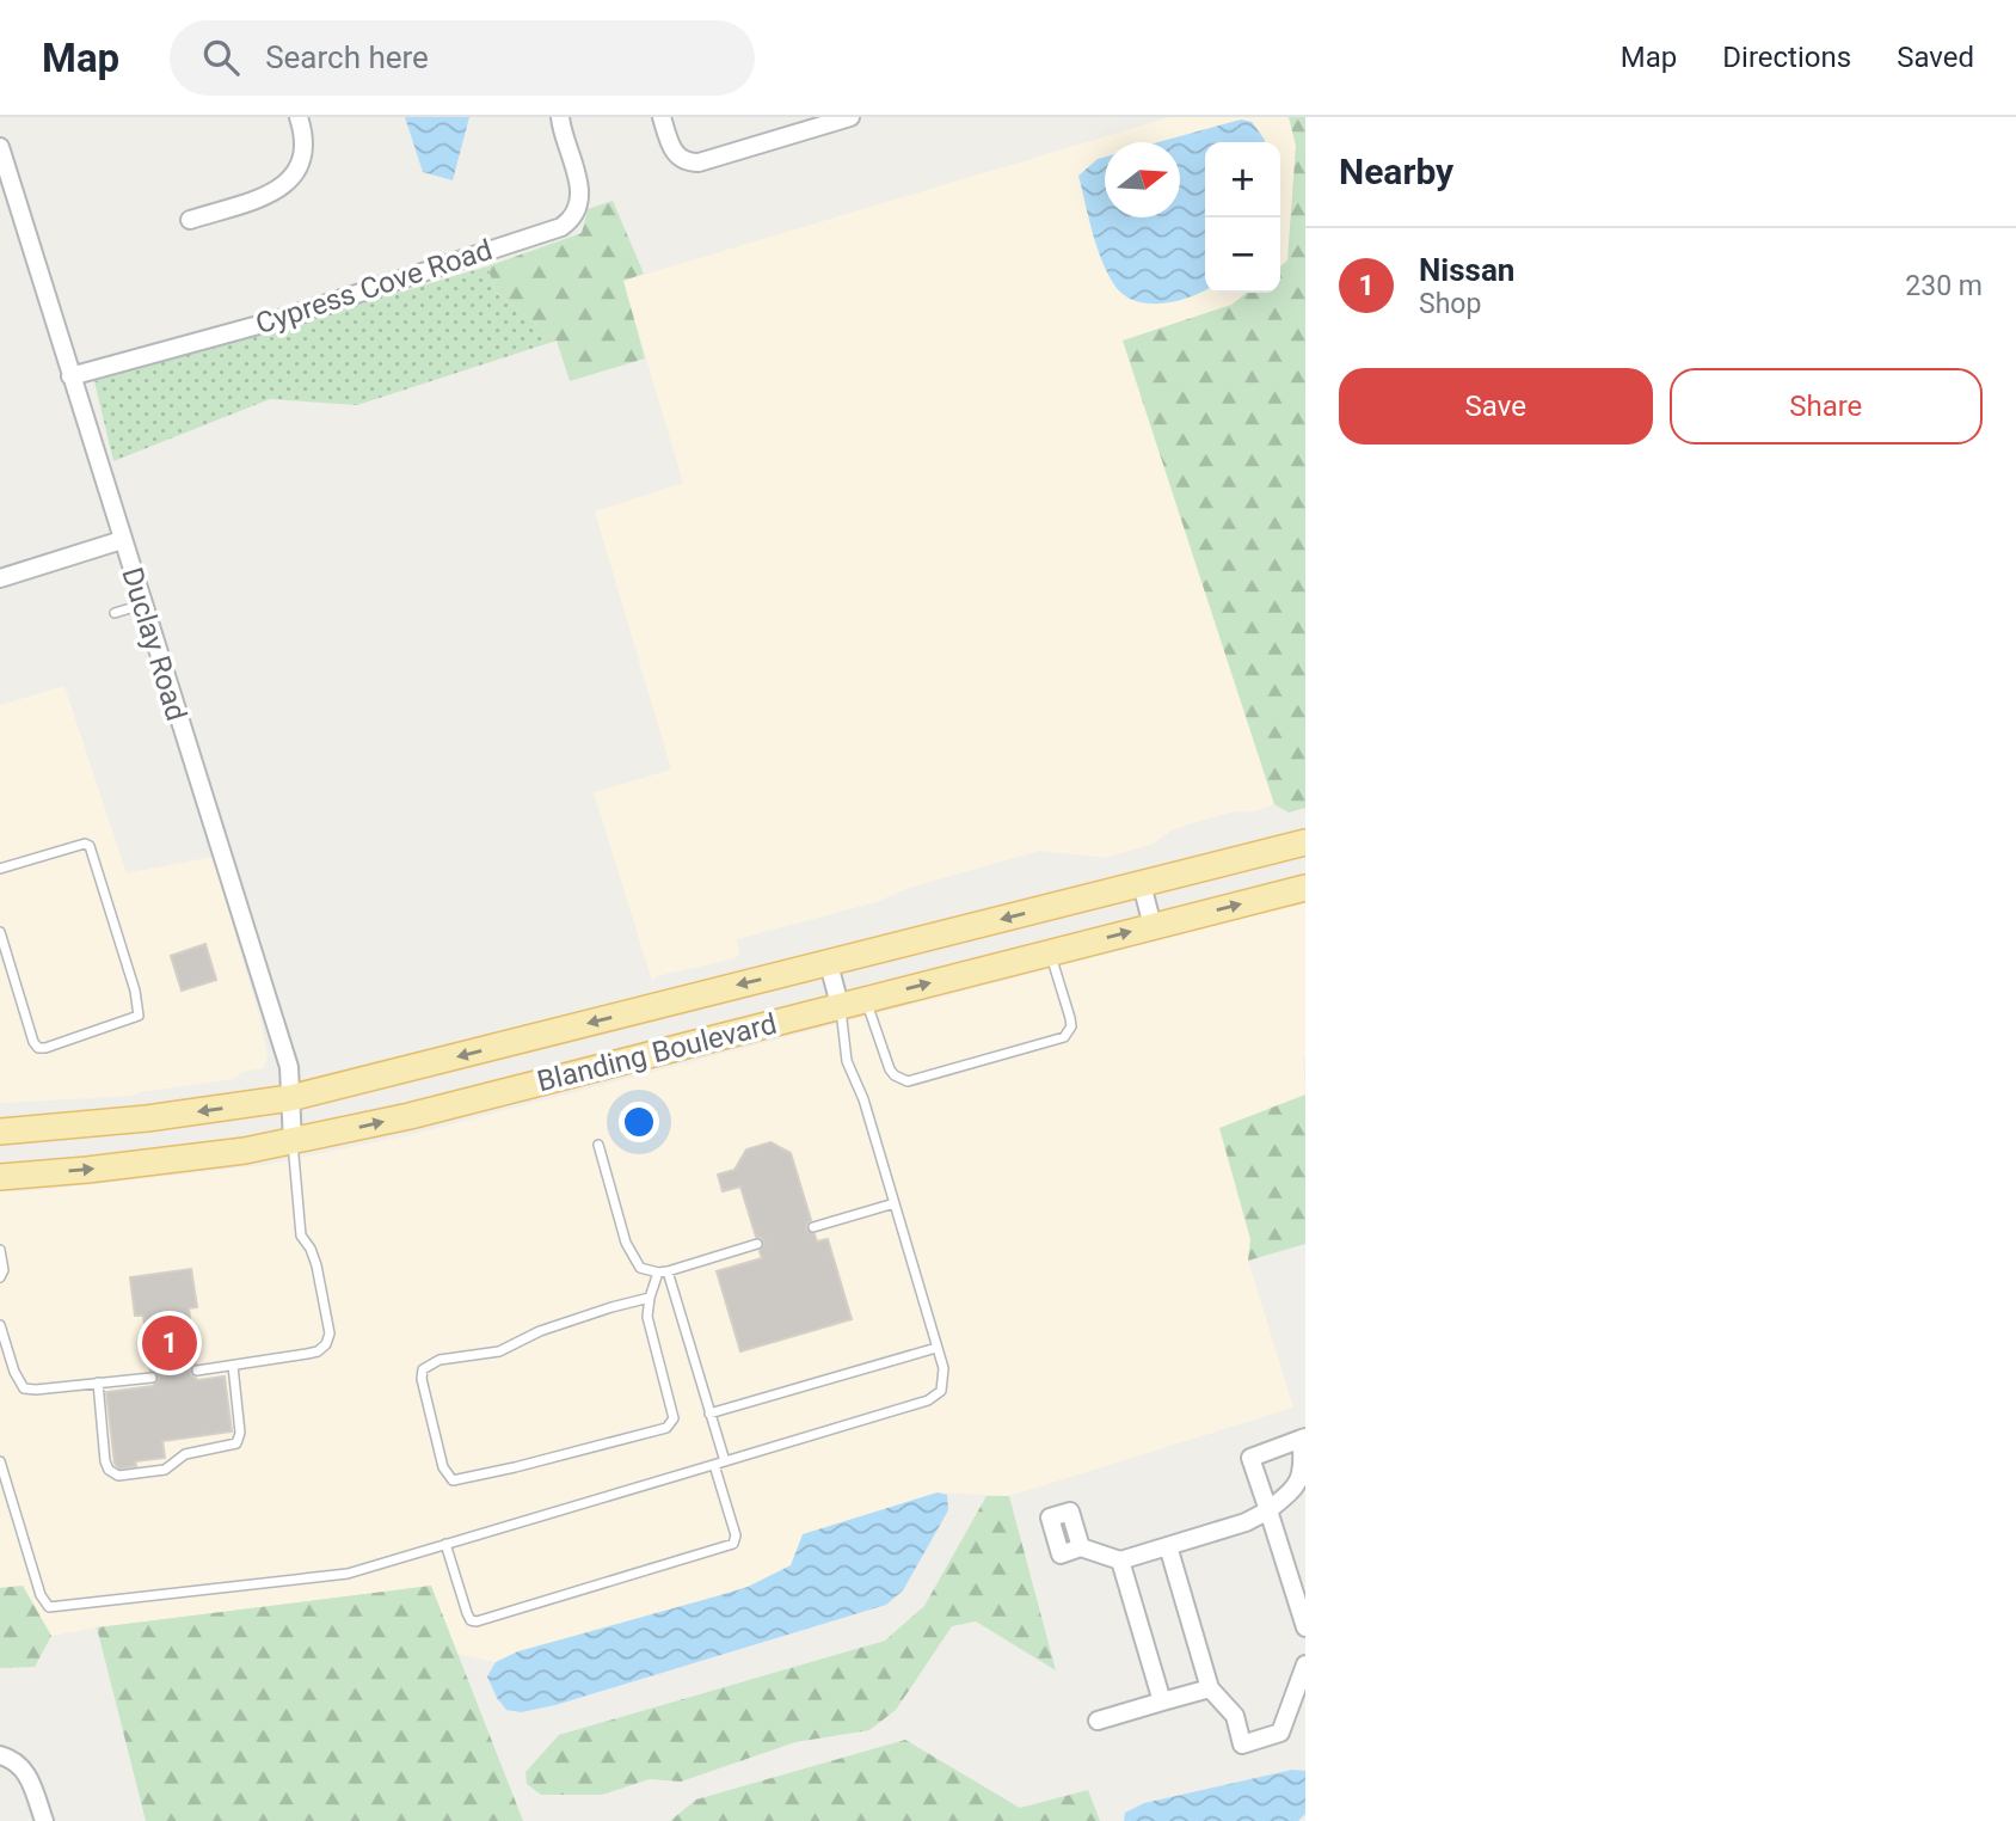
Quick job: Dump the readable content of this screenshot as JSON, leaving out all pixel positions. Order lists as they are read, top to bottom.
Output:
{
  "streets": {
    "main road": ["Blanding Boulevard"],
    "street": ["Cypress Cove Road", "Duclay Road"]
  },
  "crossings": [
    ["Cypress Cove Road", "Duclay Road"],
    ["Duclay Road", "Blanding Boulevard"]
  ],
  "north": "right",
  "page": {
    "header": "Map",
    "search": "Search here",
    "nav": ["Map", "Directions", "Saved"],
    "heading": "Nearby",
    "map_buttons": ["+", "−"],
    "list": [
      {
        "mark": "1",
        "name": "Nissan",
        "note": "Shop",
        "value": "230 m"
      }
    ],
    "buttons": ["Save", "Share"],
    "pins": "1"
  }
}
